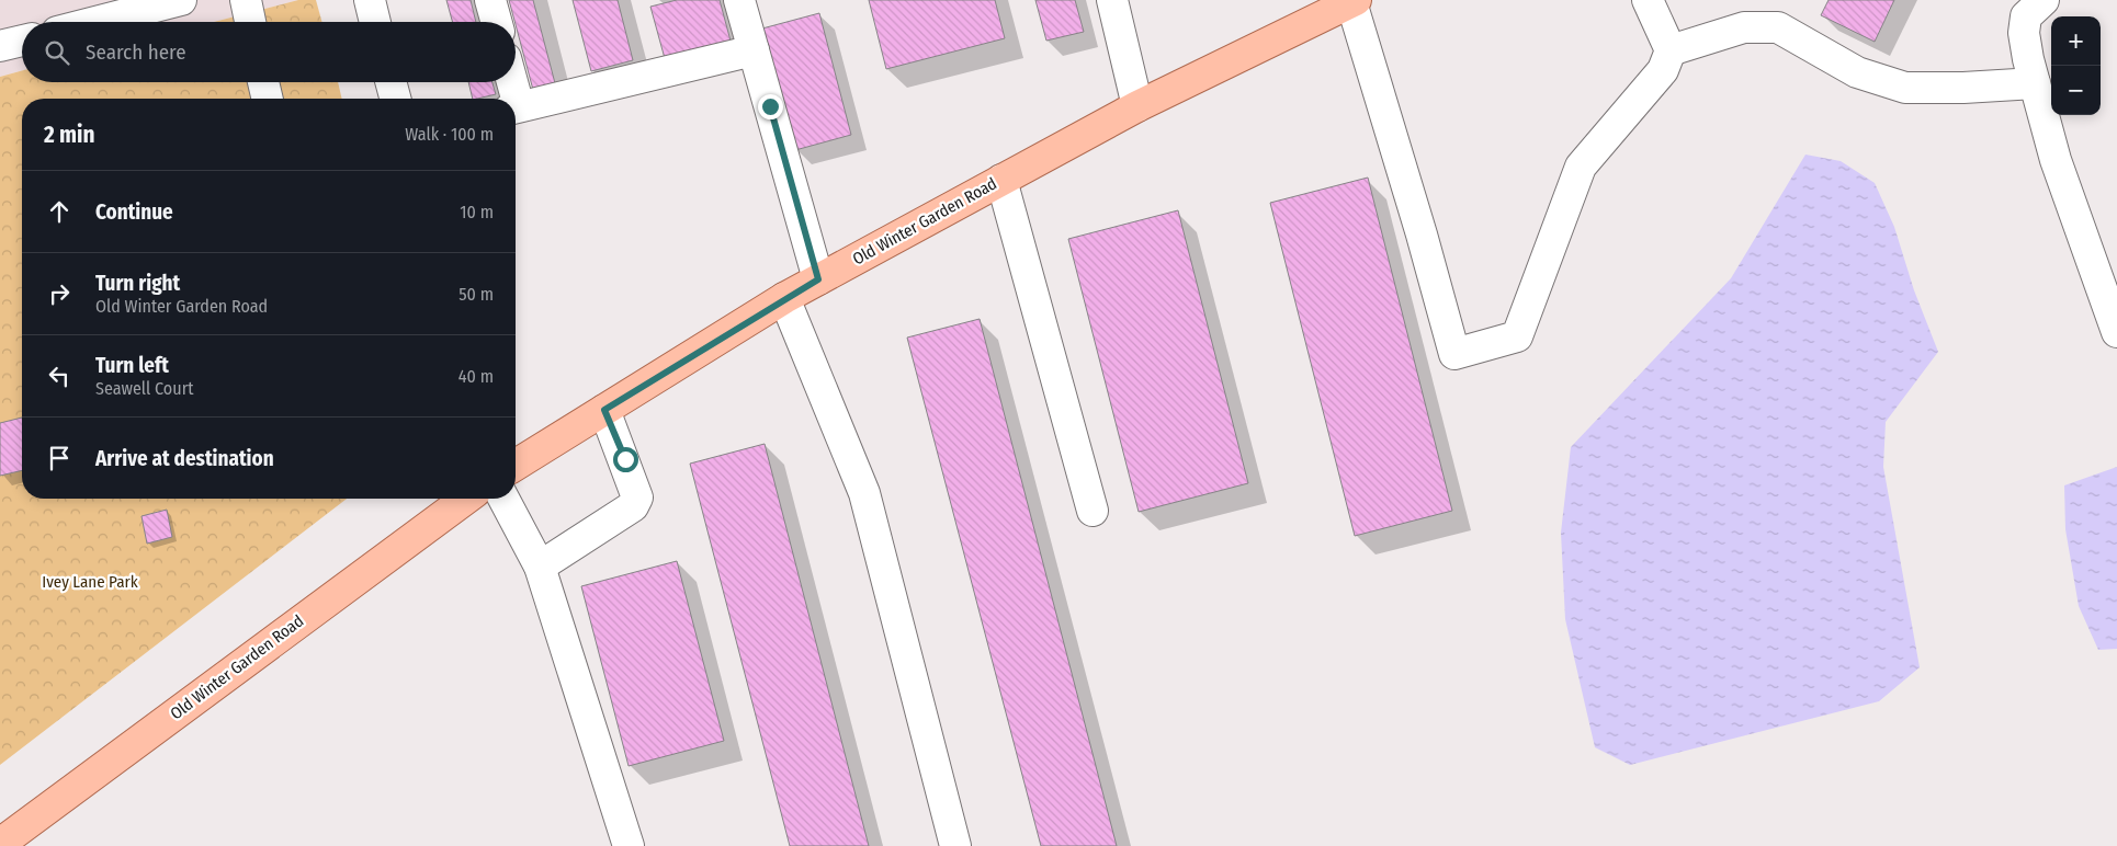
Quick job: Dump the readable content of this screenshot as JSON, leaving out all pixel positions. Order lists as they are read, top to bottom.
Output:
{
  "streets": {
    "main road": ["Old Winter Garden Road"]
  },
  "parks": ["Ivey Lane Park"],
  "page": {
    "map_buttons": ["+", "−"],
    "search": "Search here",
    "heading": ["2 min", "Walk · 100 m"],
    "list": [
      ["Continue", "10 m"],
      ["Turn right", "Old Winter Garden Road", "50 m"],
      ["Turn left", "Seawell Court", "40 m"],
      "Arrive at destination"
    ]
  }
}
